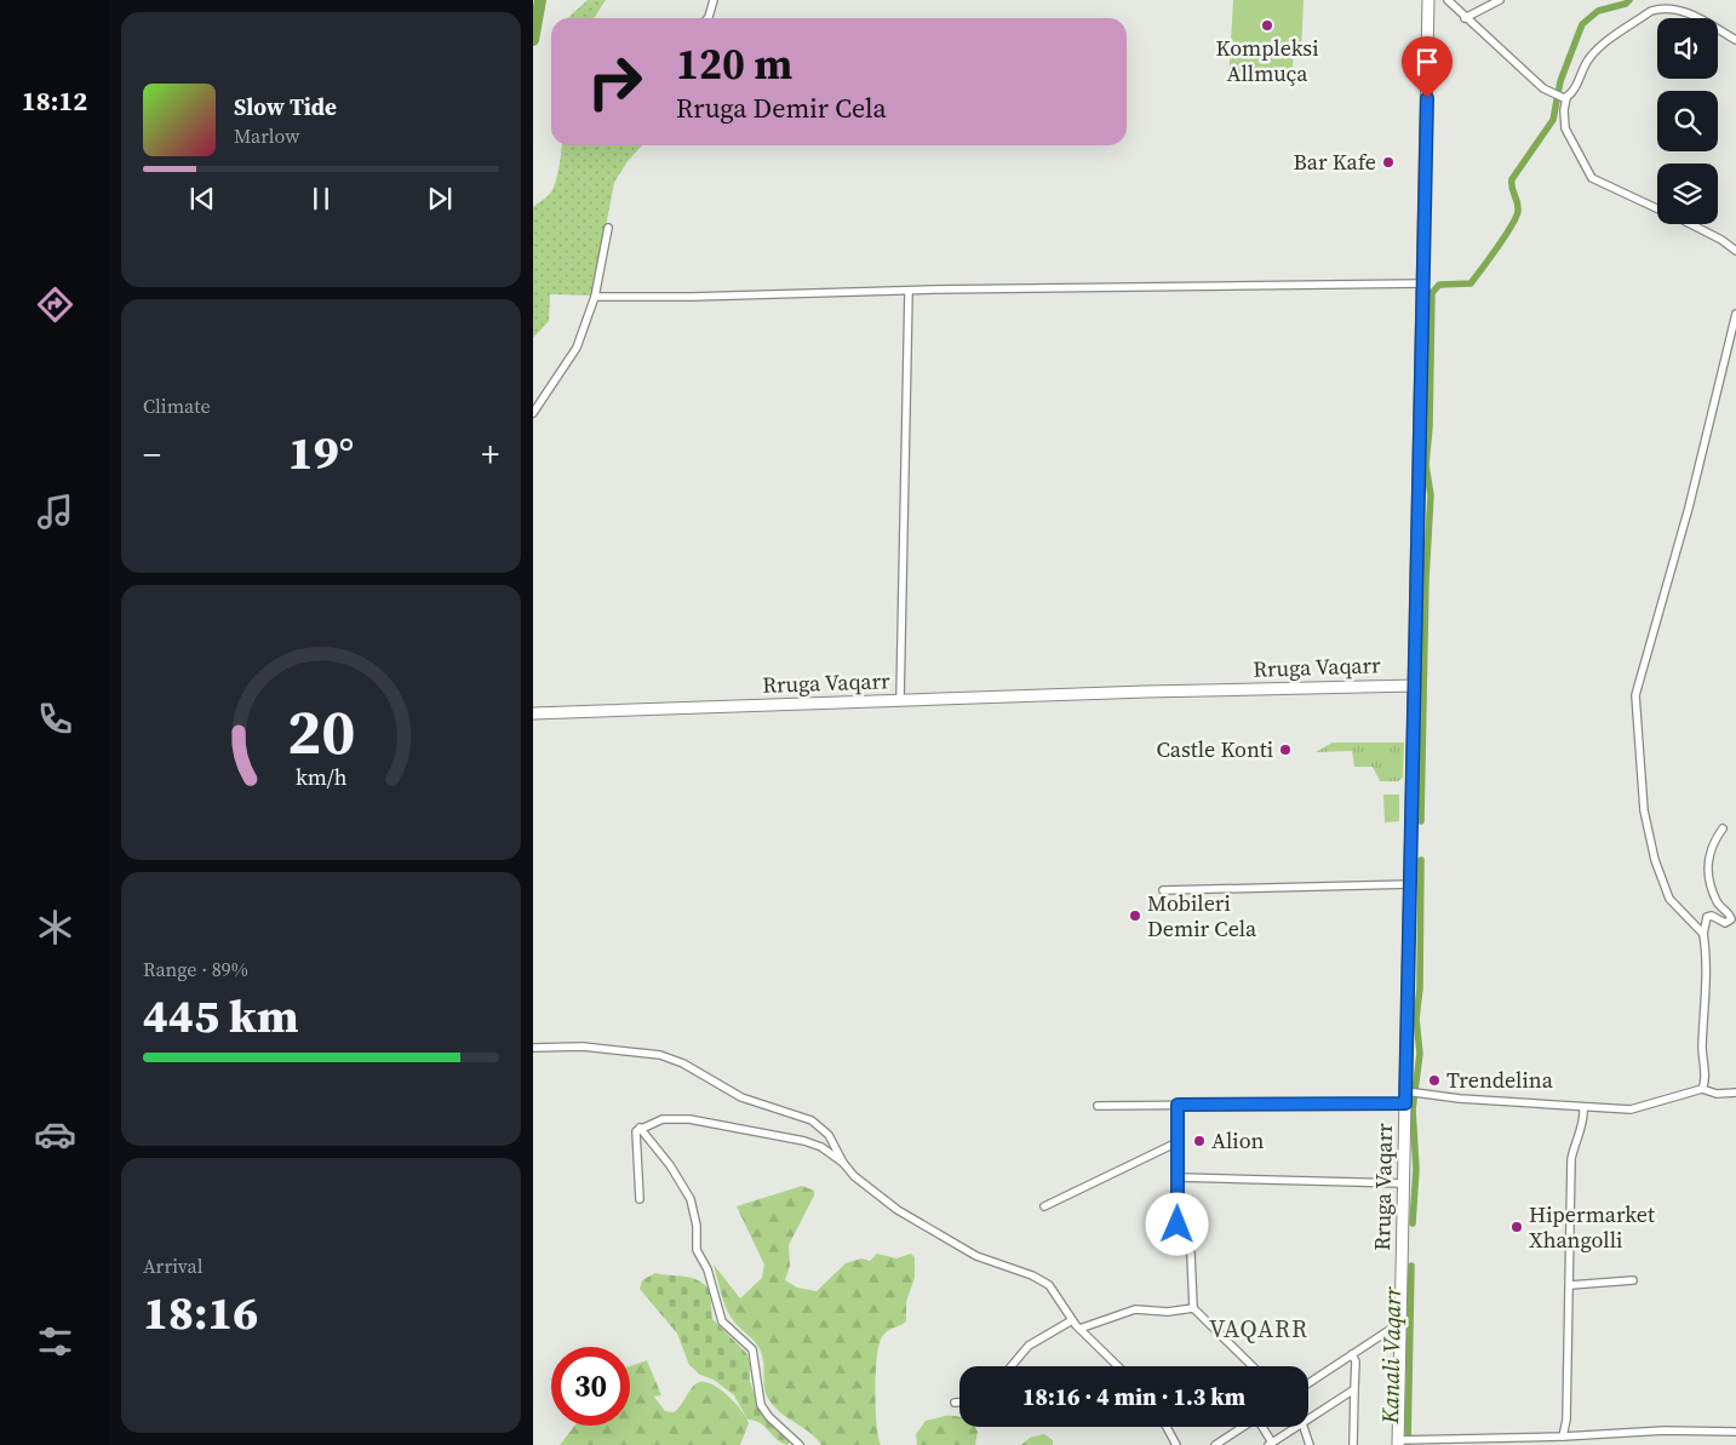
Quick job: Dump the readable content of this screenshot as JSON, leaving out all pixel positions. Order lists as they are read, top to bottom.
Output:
{
  "streets": {
    "main road": ["Rruga Vaqarr"]
  },
  "districts": ["VAQARR"],
  "water": ["Kanali Vaqarr"],
  "places": [
    "Kompleksi Allmuça",
    "Bar Kafe",
    "Castle Konti",
    "Mobileri Demir Cela",
    "Trendelina",
    "Alion",
    "Hipermarket Xhangolli"
  ],
  "page": {
    "tabs": "18:12",
    "turn": ["120 m", "Rruga Demir Cela"],
    "song": ["Slow Tide", "Marlow"],
    "tile": [
      "Climate",
      ["Range · 89%", "445 km"],
      ["Arrival", "18:16"]
    ],
    "heat": ["−", "19°", "+"],
    "limit": "30",
    "trip": "18:16 · 4 min · 1.3 km",
    "gauge": ["20", "km/h"]
  }
}
